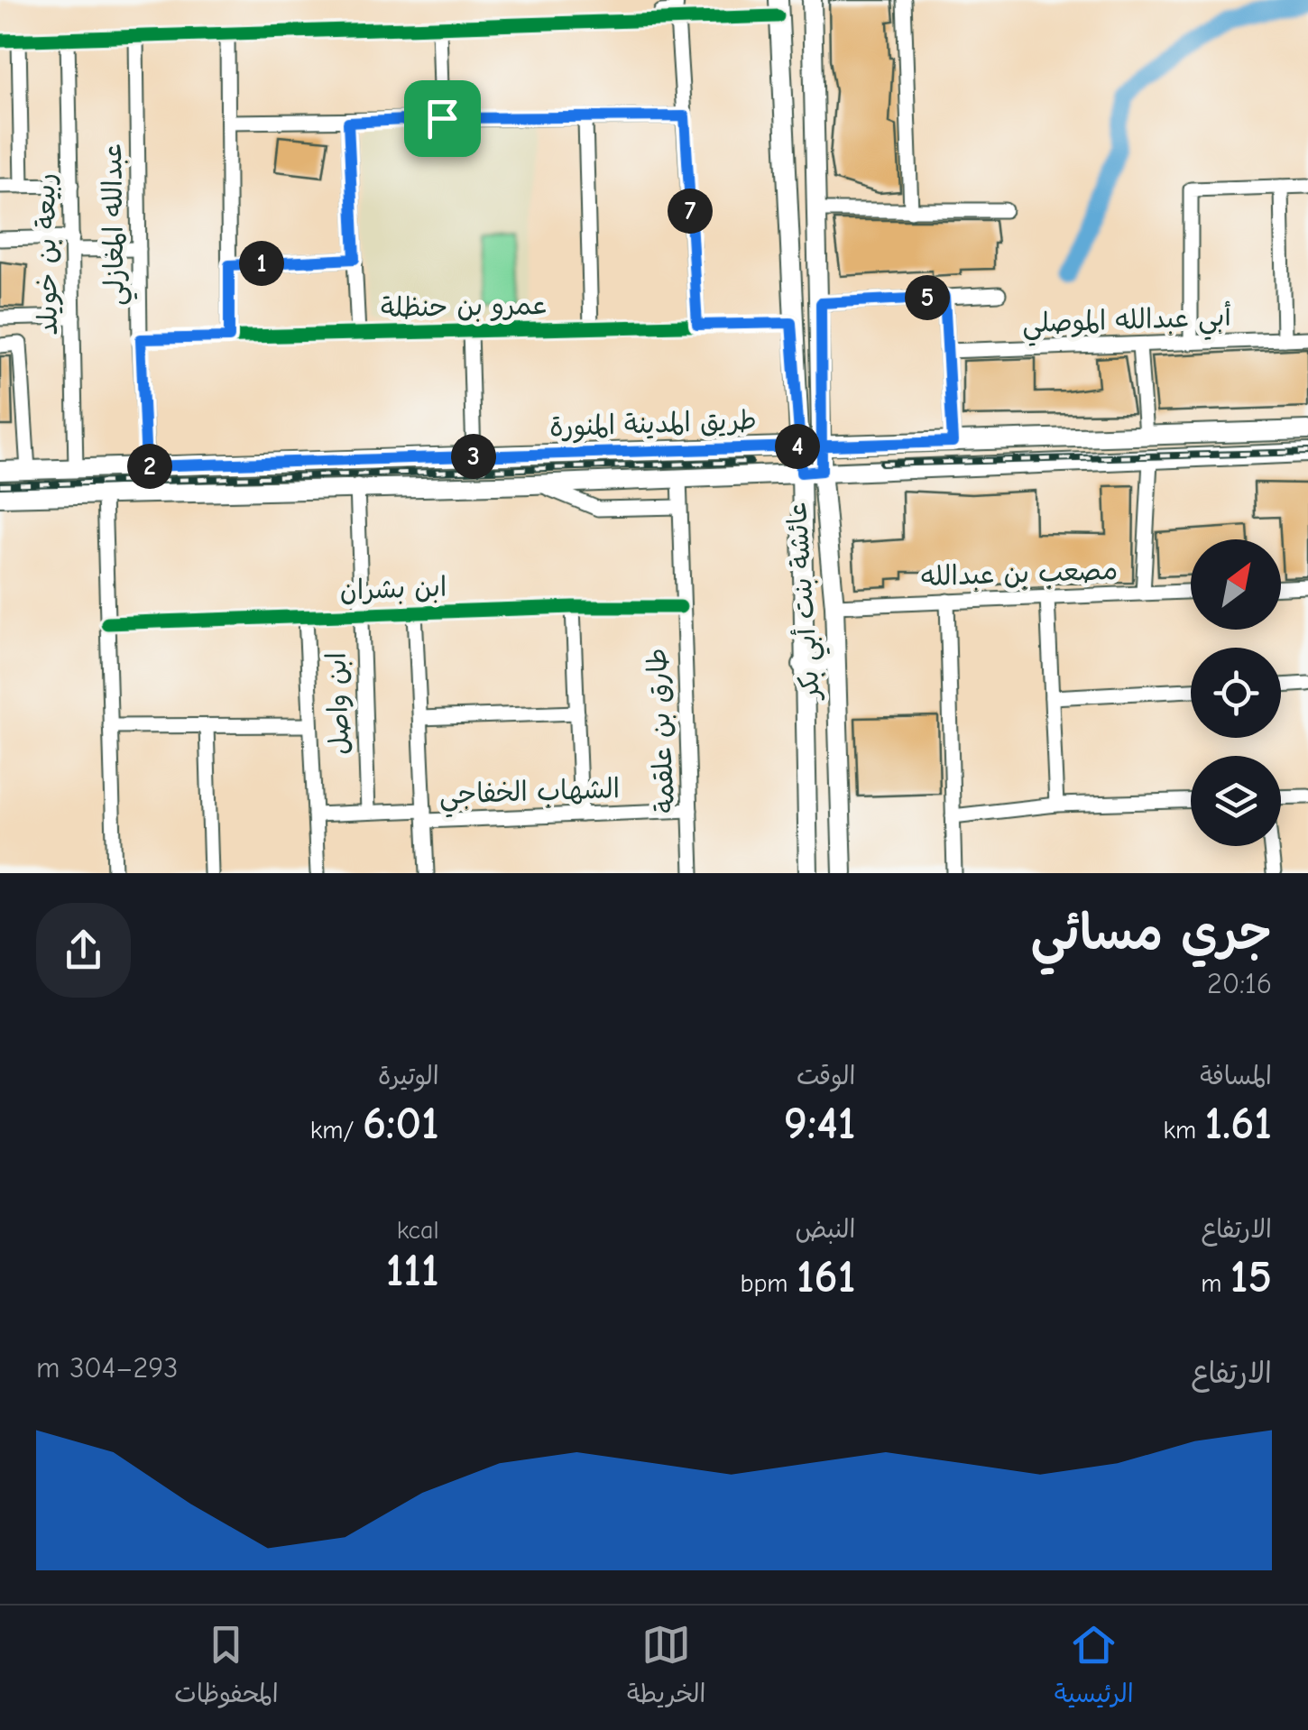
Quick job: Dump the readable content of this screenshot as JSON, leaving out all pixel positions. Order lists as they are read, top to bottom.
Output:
{
  "streets": {
    "main road": ["طريق المدينة المنورة", "عائشة بنت أبي بكر"],
    "street": [
      "عبدالله المغازلي",
      "ربيعة بن خويلد",
      "عمرو بن حنظلة",
      "أبي عبدالله الموصلي",
      "مصعب بن عبدالله",
      "ابن بشران",
      "ابن واصل",
      "طارق بن علقمة",
      "الشهاب الخفاجي"
    ]
  },
  "crossings": [
    ["عبدالله المغازلي", "عمرو بن حنظلة"],
    ["عبدالله المغازلي", "طريق المدينة المنورة"],
    ["ربيعة بن خويلد", "طريق المدينة المنورة"],
    ["عمرو بن حنظلة", "عائشة بنت أبي بكر"],
    ["طريق المدينة المنورة", "عائشة بنت أبي بكر"],
    ["طريق المدينة المنورة", "ابن واصل"],
    ["طريق المدينة المنورة", "طارق بن علقمة"],
    ["مصعب بن عبدالله", "عائشة بنت أبي بكر"],
    ["ابن بشران", "ابن واصل"],
    ["ابن بشران", "طارق بن علقمة"],
    ["ابن واصل", "الشهاب الخفاجي"],
    ["طارق بن علقمة", "الشهاب الخفاجي"]
  ],
  "north": "top right",
  "page": {
    "pins": [
      "7",
      "1",
      "5",
      "4",
      "3",
      "2"
    ],
    "heading": ["جري مسائي", "20:16"],
    "stats": [
      ["المسافة", "1.61 km"],
      ["الوقت", "9:41"],
      ["الوتيرة", "6:01 /km"],
      ["الارتفاع", "15 m"],
      ["النبض", "161 bpm"],
      ["kcal", "111"]
    ],
    "chart": ["الارتفاع", "293–304 m"],
    "tabs": ["الرئيسية", "الخريطة", "المحفوظات"]
  }
}
